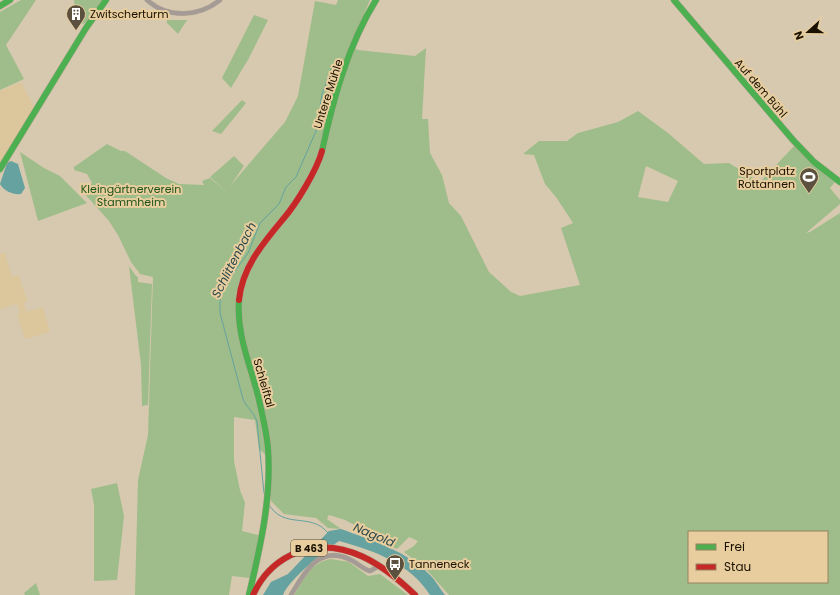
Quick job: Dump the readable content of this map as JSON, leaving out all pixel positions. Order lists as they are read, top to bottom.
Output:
{
  "streets": {
    "street": [
      "Auf dem Bühl",
      "Untere Mühle",
      "Schleiftal",
      "B 463"
    ]
  },
  "crossings": [
    ["Untere Mühle", "Schleiftal"]
  ],
  "water": ["Schlittenbach", "Nagold"],
  "parks": ["Kleingärtnerverein Stammheim"],
  "places": {
    "building": ["Zwitscherturm"],
    "sports": ["Sportplatz Rottannen"],
    "bus stop": ["Tanneneck"]
  },
  "legend": ["Frei", "Stau"],
  "north": "left"
}
